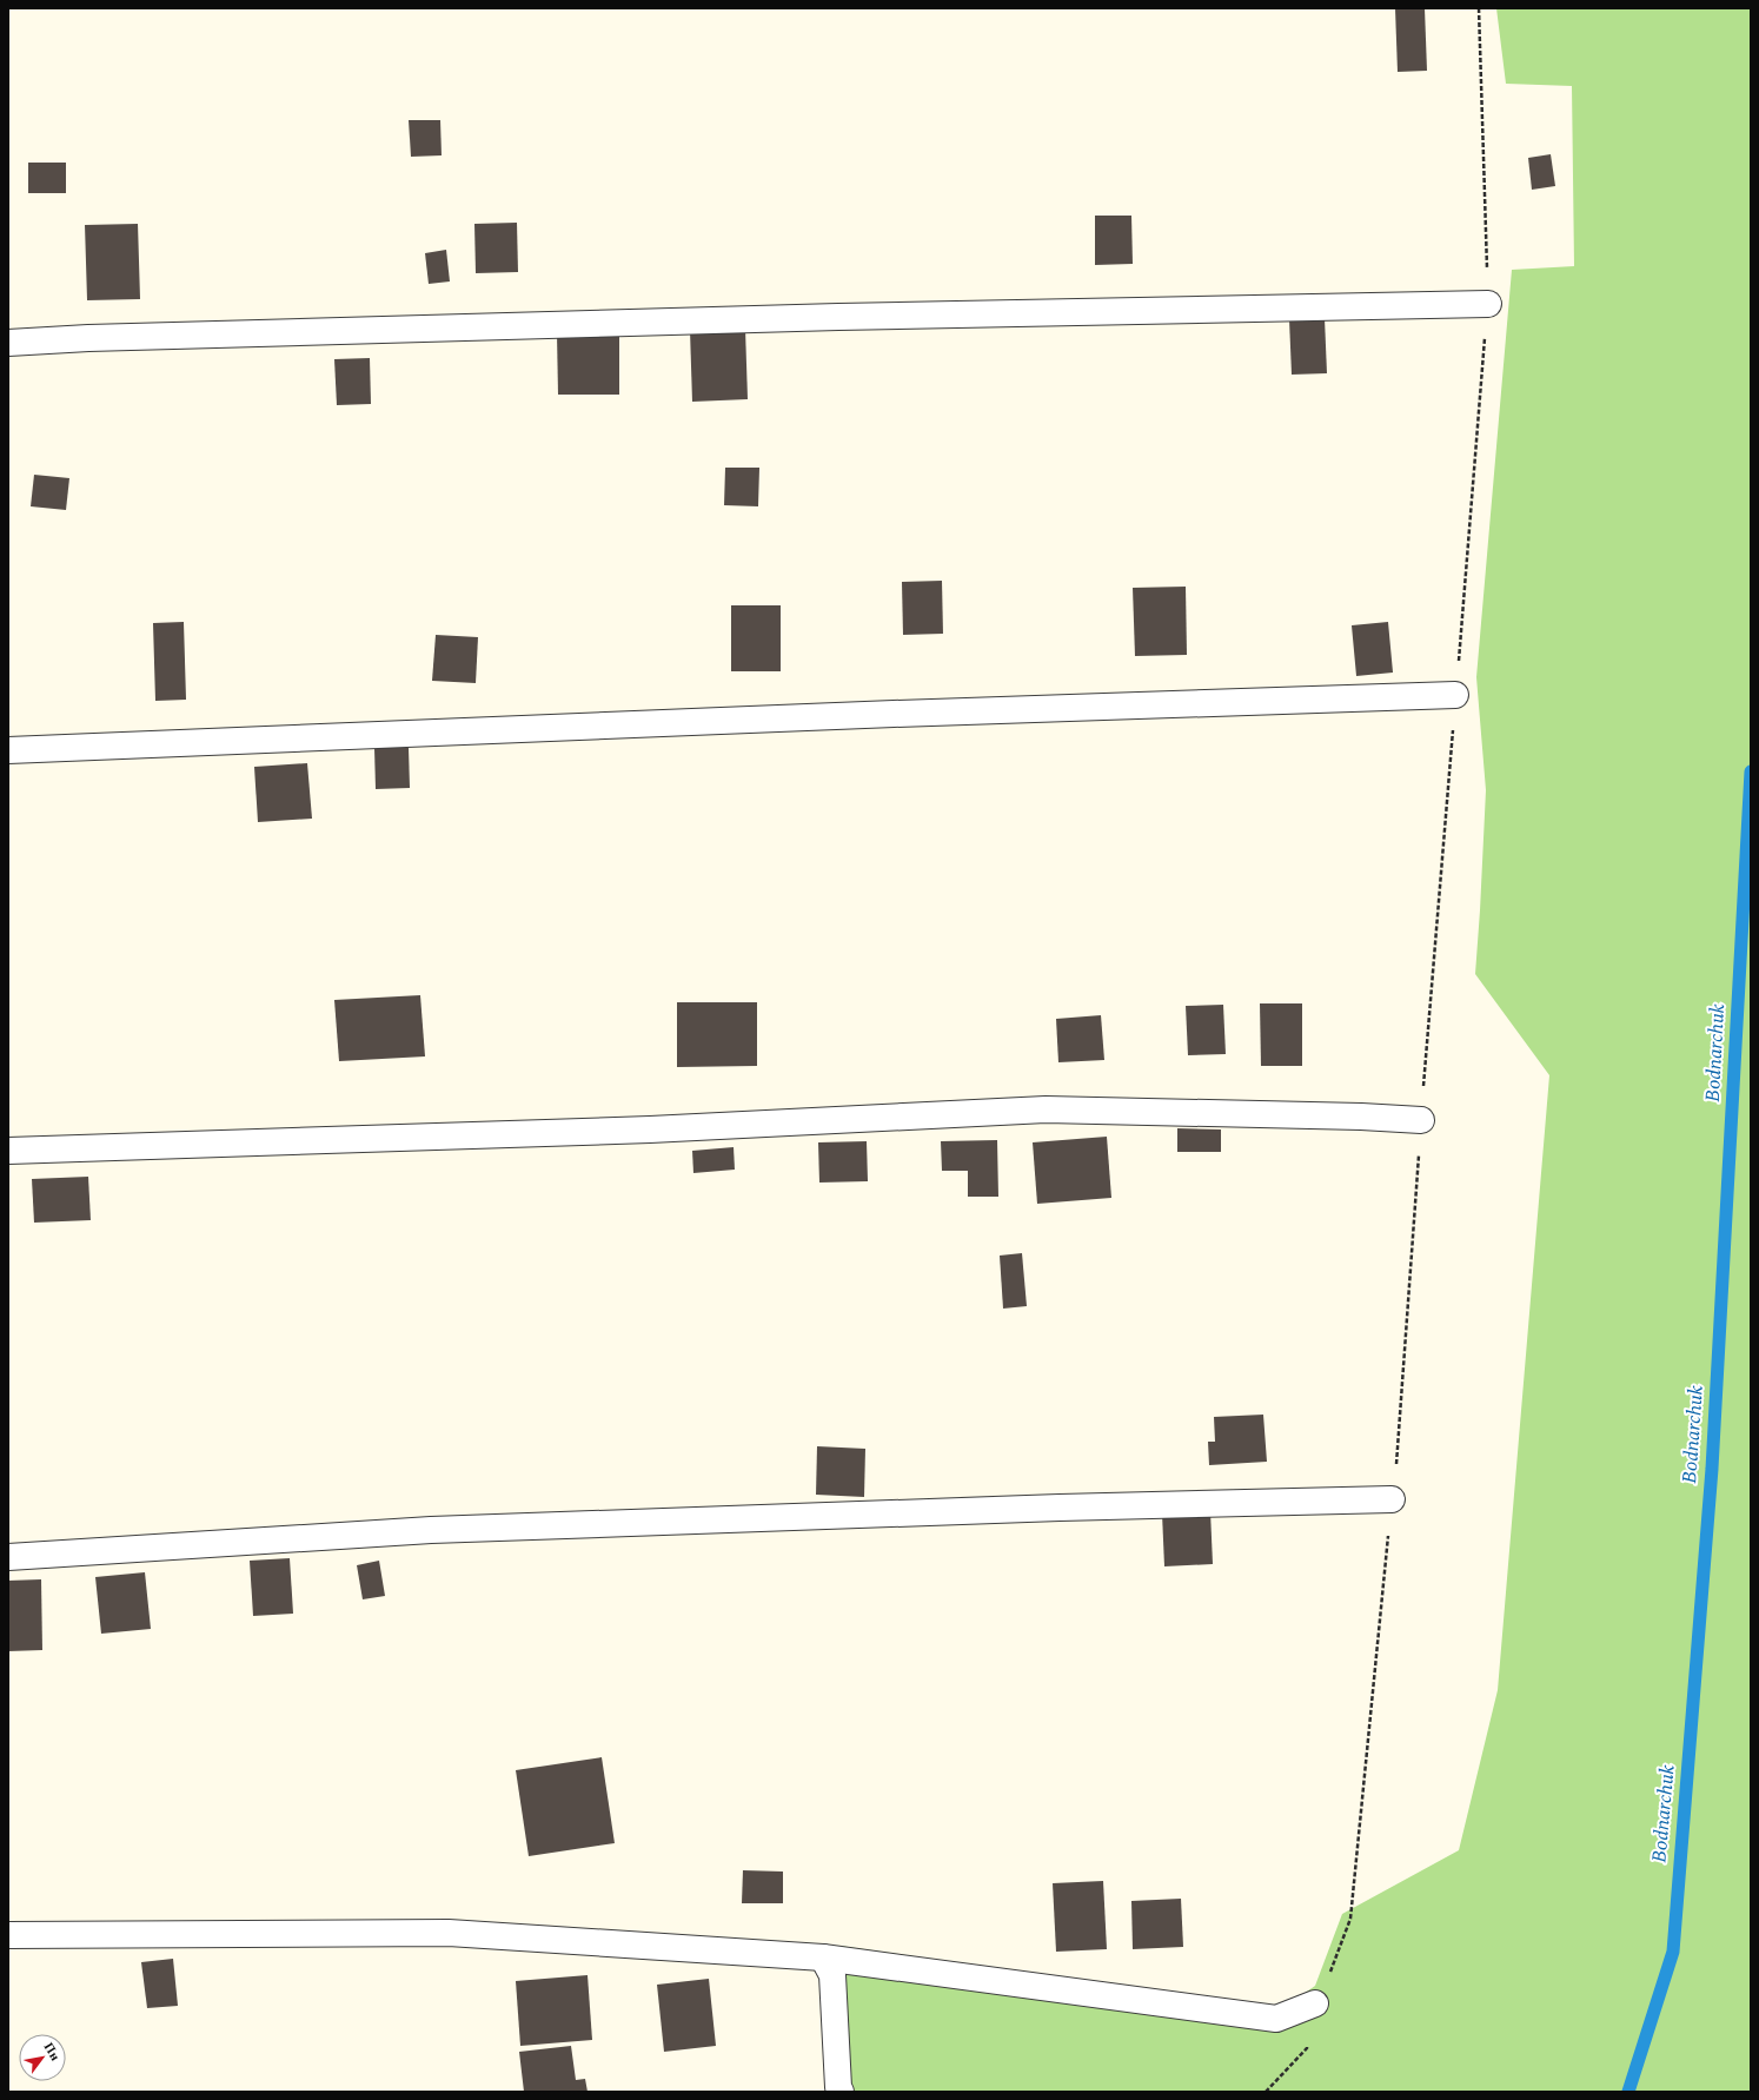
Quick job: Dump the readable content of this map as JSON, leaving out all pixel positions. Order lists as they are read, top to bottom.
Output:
{
  "water": ["Bodnarchuk"],
  "north": "top right"
}
